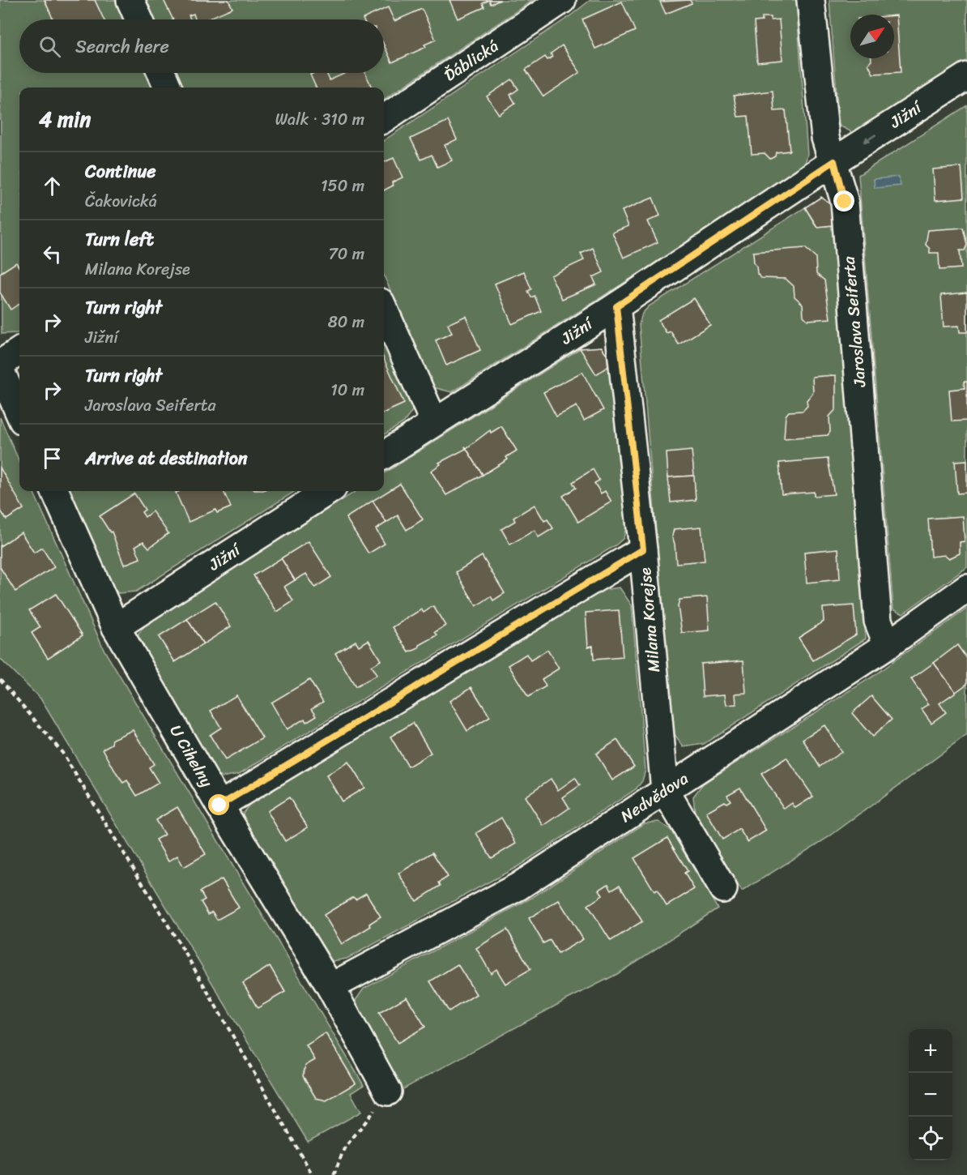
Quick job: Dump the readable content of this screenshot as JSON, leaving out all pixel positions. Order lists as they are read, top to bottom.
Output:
{
  "streets": {
    "street": [
      "Ďáblická",
      "Jižní",
      "Jaroslava Seiferta",
      "Milana Korejse",
      "U Cihelny",
      "Nedvědova"
    ]
  },
  "crossings": [
    ["Jižní", "Jaroslava Seiferta"],
    ["Jižní", "Milana Korejse"],
    ["Jižní", "U Cihelny"],
    ["Jaroslava Seiferta", "Nedvědova"],
    ["Milana Korejse", "Nedvědova"],
    ["U Cihelny", "Nedvědova"]
  ],
  "north": "top right",
  "page": {
    "search": "Search here",
    "heading": ["4 min", "Walk · 310 m"],
    "list": [
      ["Continue", "Čakovická", "150 m"],
      ["Turn left", "Milana Korejse", "70 m"],
      ["Turn right", "Jižní", "80 m"],
      ["Turn right", "Jaroslava Seiferta", "10 m"],
      "Arrive at destination"
    ],
    "map_buttons": ["+", "−"]
  }
}
